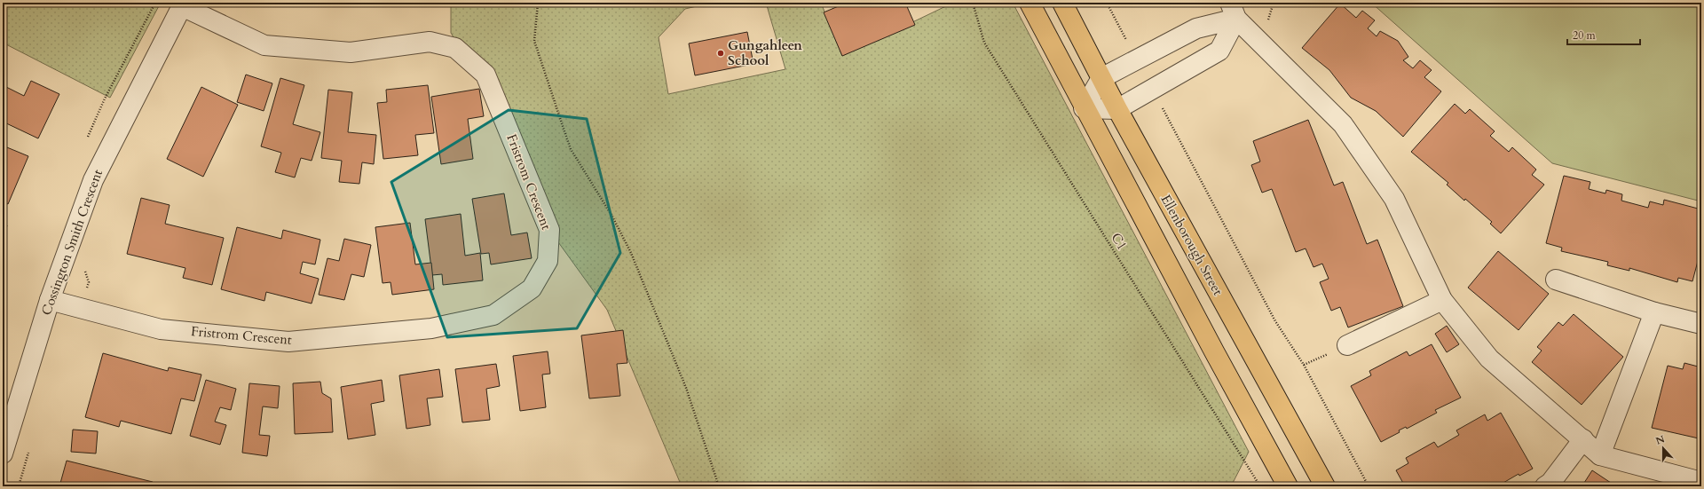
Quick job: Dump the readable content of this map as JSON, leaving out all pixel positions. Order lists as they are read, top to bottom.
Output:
{
  "streets": {
    "main road": ["Ellenborough Street"],
    "street": ["Fristrom Crescent", "Cossington Smith Crescent"],
    "path": ["C1"]
  },
  "crossings": [
    ["Fristrom Crescent", "Cossington Smith Crescent"]
  ],
  "places": ["Gungahleen School"],
  "scale_bar": "20 m",
  "north": "top"
}
